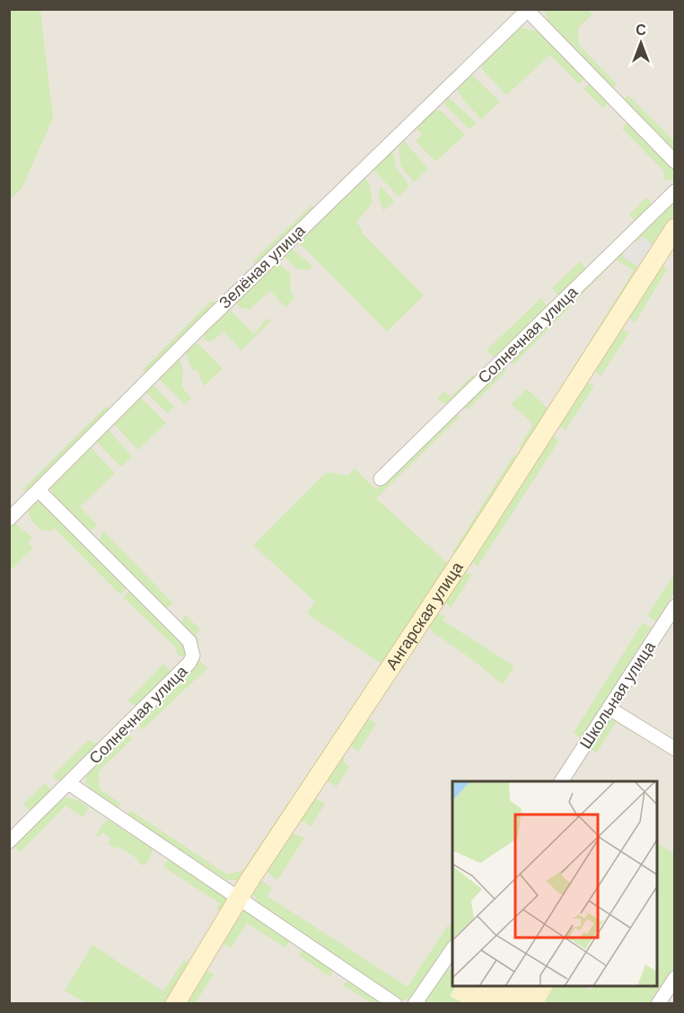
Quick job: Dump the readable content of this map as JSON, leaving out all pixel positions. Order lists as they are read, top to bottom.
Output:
{
  "streets": {
    "street": [
      "Зелёная улица",
      "Солнечная улица",
      "Ангарская улица",
      "Школьная улица"
    ]
  },
  "crossings": [
    ["Зелёная улица", "Солнечная улица"]
  ],
  "north": "top"
}
